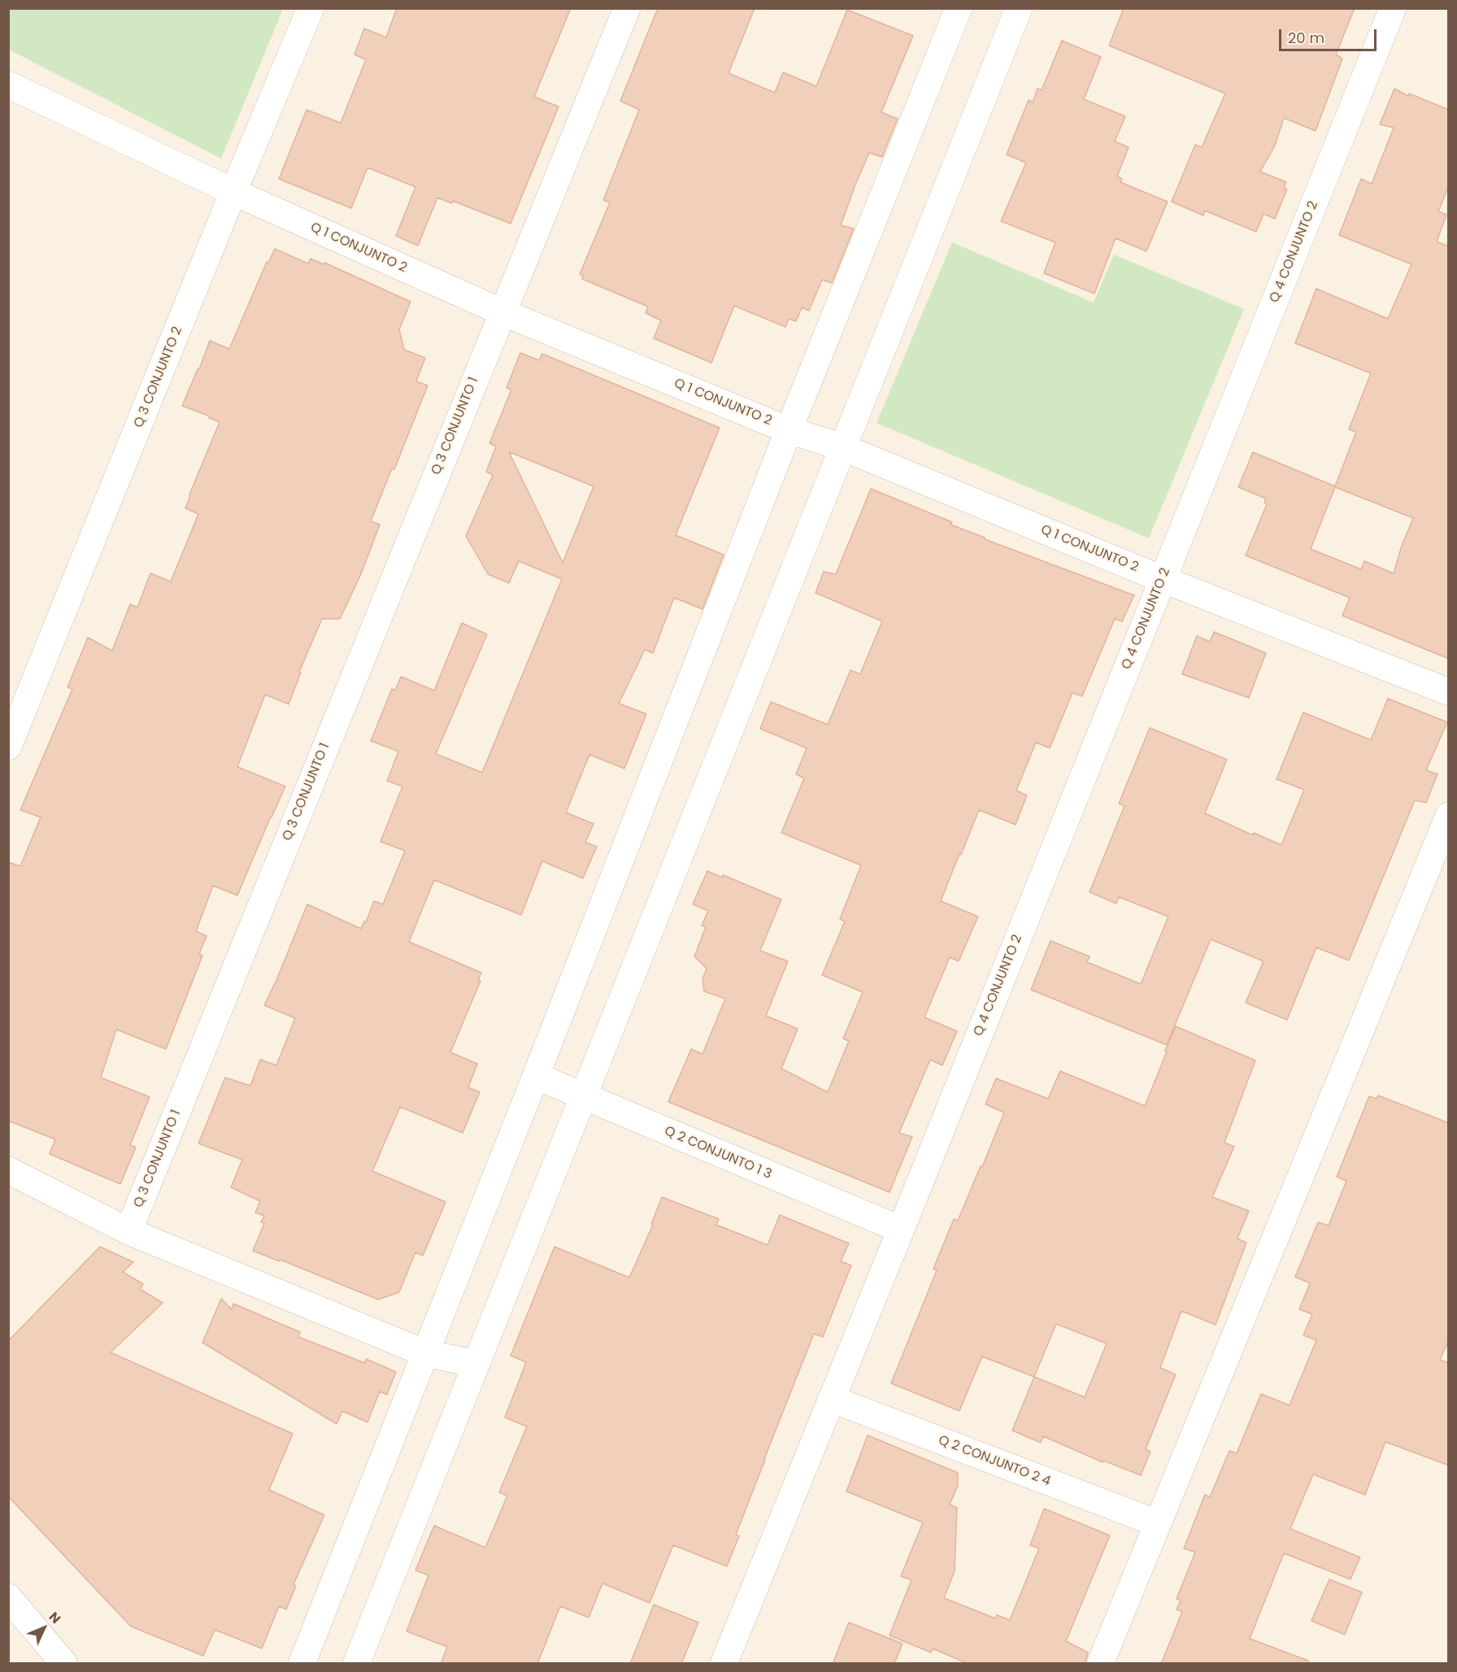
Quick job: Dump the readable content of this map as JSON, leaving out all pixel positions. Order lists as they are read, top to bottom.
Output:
{
  "streets": {
    "street": [
      "Q 1 CONJUNTO 2",
      "Q 4 CONJUNTO 2",
      "Q 3 CONJUNTO 2",
      "Q 3 CONJUNTO 1",
      "Q 2 CONJUNTO 1 3",
      "Q 2 CONJUNTO 2 4"
    ]
  },
  "crossings": [
    ["Q 1 CONJUNTO 2", "Q 4 CONJUNTO 2"],
    ["Q 1 CONJUNTO 2", "Q 3 CONJUNTO 2"],
    ["Q 1 CONJUNTO 2", "Q 3 CONJUNTO 1"],
    ["Q 4 CONJUNTO 2", "Q 2 CONJUNTO 1 3"],
    ["Q 4 CONJUNTO 2", "Q 2 CONJUNTO 2 4"]
  ],
  "scale_bar": "20 m",
  "north": "top right"
}
